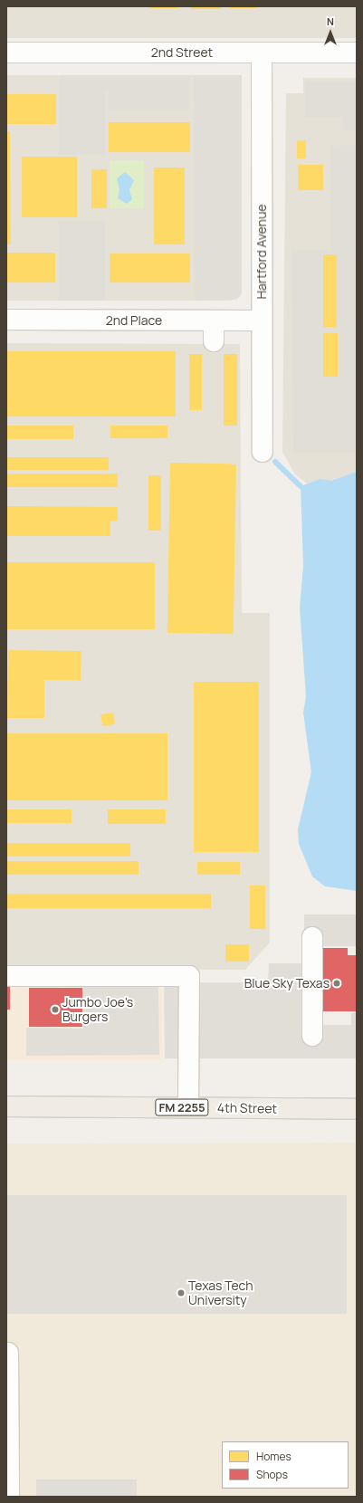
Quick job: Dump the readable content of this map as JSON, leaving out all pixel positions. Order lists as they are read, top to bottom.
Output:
{
  "streets": {
    "main road": ["FM 2255", "4th Street"],
    "street": ["2nd Street", "Hartford Avenue", "2nd Place"]
  },
  "crossings": [
    ["2nd Street", "Hartford Avenue"],
    ["Hartford Avenue", "2nd Place"]
  ],
  "places": ["Blue Sky Texas", "Jumbo Joe's Burgers", "Texas Tech University"],
  "legend": ["Homes", "Shops"],
  "north": "top"
}
